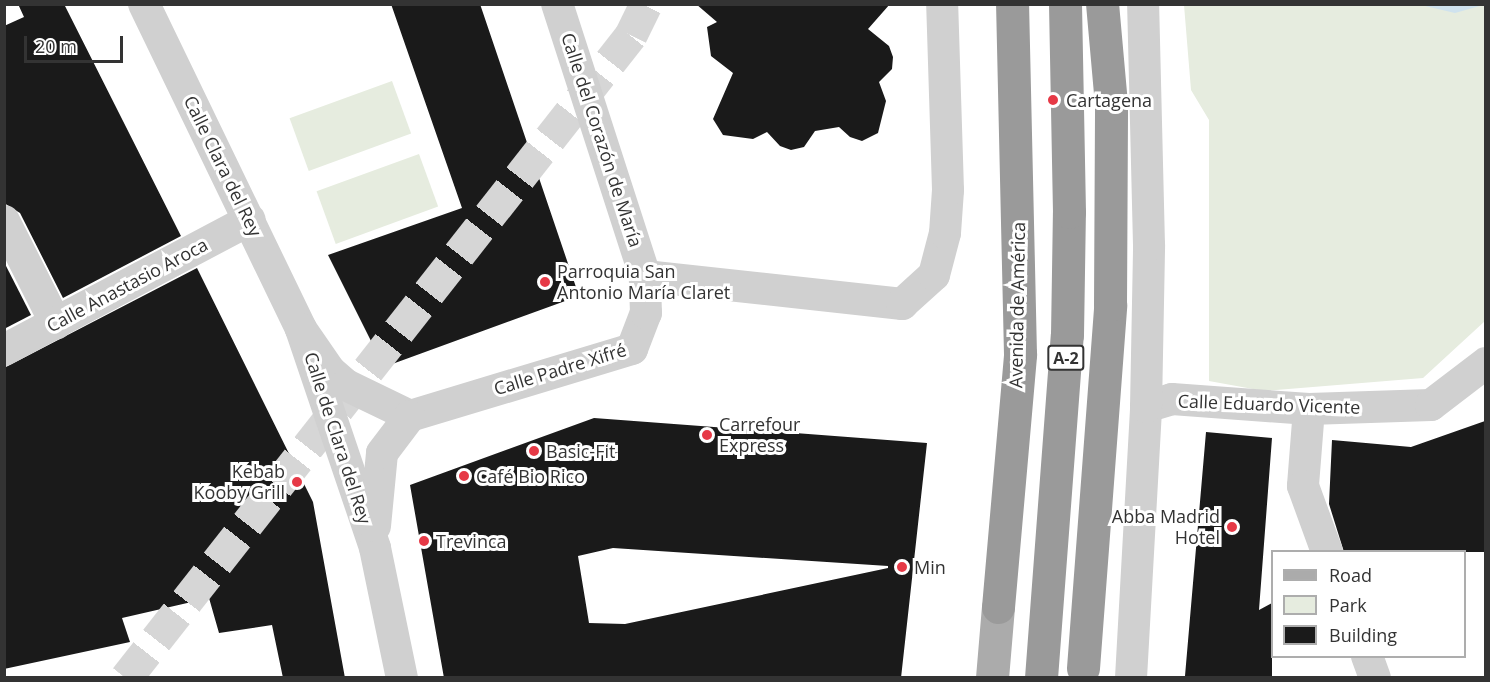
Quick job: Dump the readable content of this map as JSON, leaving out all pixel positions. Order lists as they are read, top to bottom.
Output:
{
  "streets": {
    "highway": ["Avenida de América", "A-2"],
    "street": [
      "Calle del Corazón de María",
      "Calle Clara del Rey",
      "Calle Anastasio Aroca",
      "Calle Padre Xifré",
      "Calle Eduardo Vicente",
      "Calle de Clara del Rey"
    ]
  },
  "crossings": [
    ["Calle del Corazón de María", "Calle Padre Xifré"],
    ["Calle Clara del Rey", "Calle Anastasio Aroca"],
    ["Calle Clara del Rey", "Calle de Clara del Rey"],
    ["Calle Padre Xifré", "Calle de Clara del Rey"]
  ],
  "places": [
    "Cartagena",
    "Parroquia San Antonio María Claret",
    "Carrefour Express",
    "Basic-Fit",
    "Café Bio Rico",
    "Kebab Kooby Grill",
    "Abba Madrid Hotel",
    "Trevinca",
    "Min"
  ],
  "legend": ["Road", "Park", "Building"],
  "scale_bar": "20 m"
}
